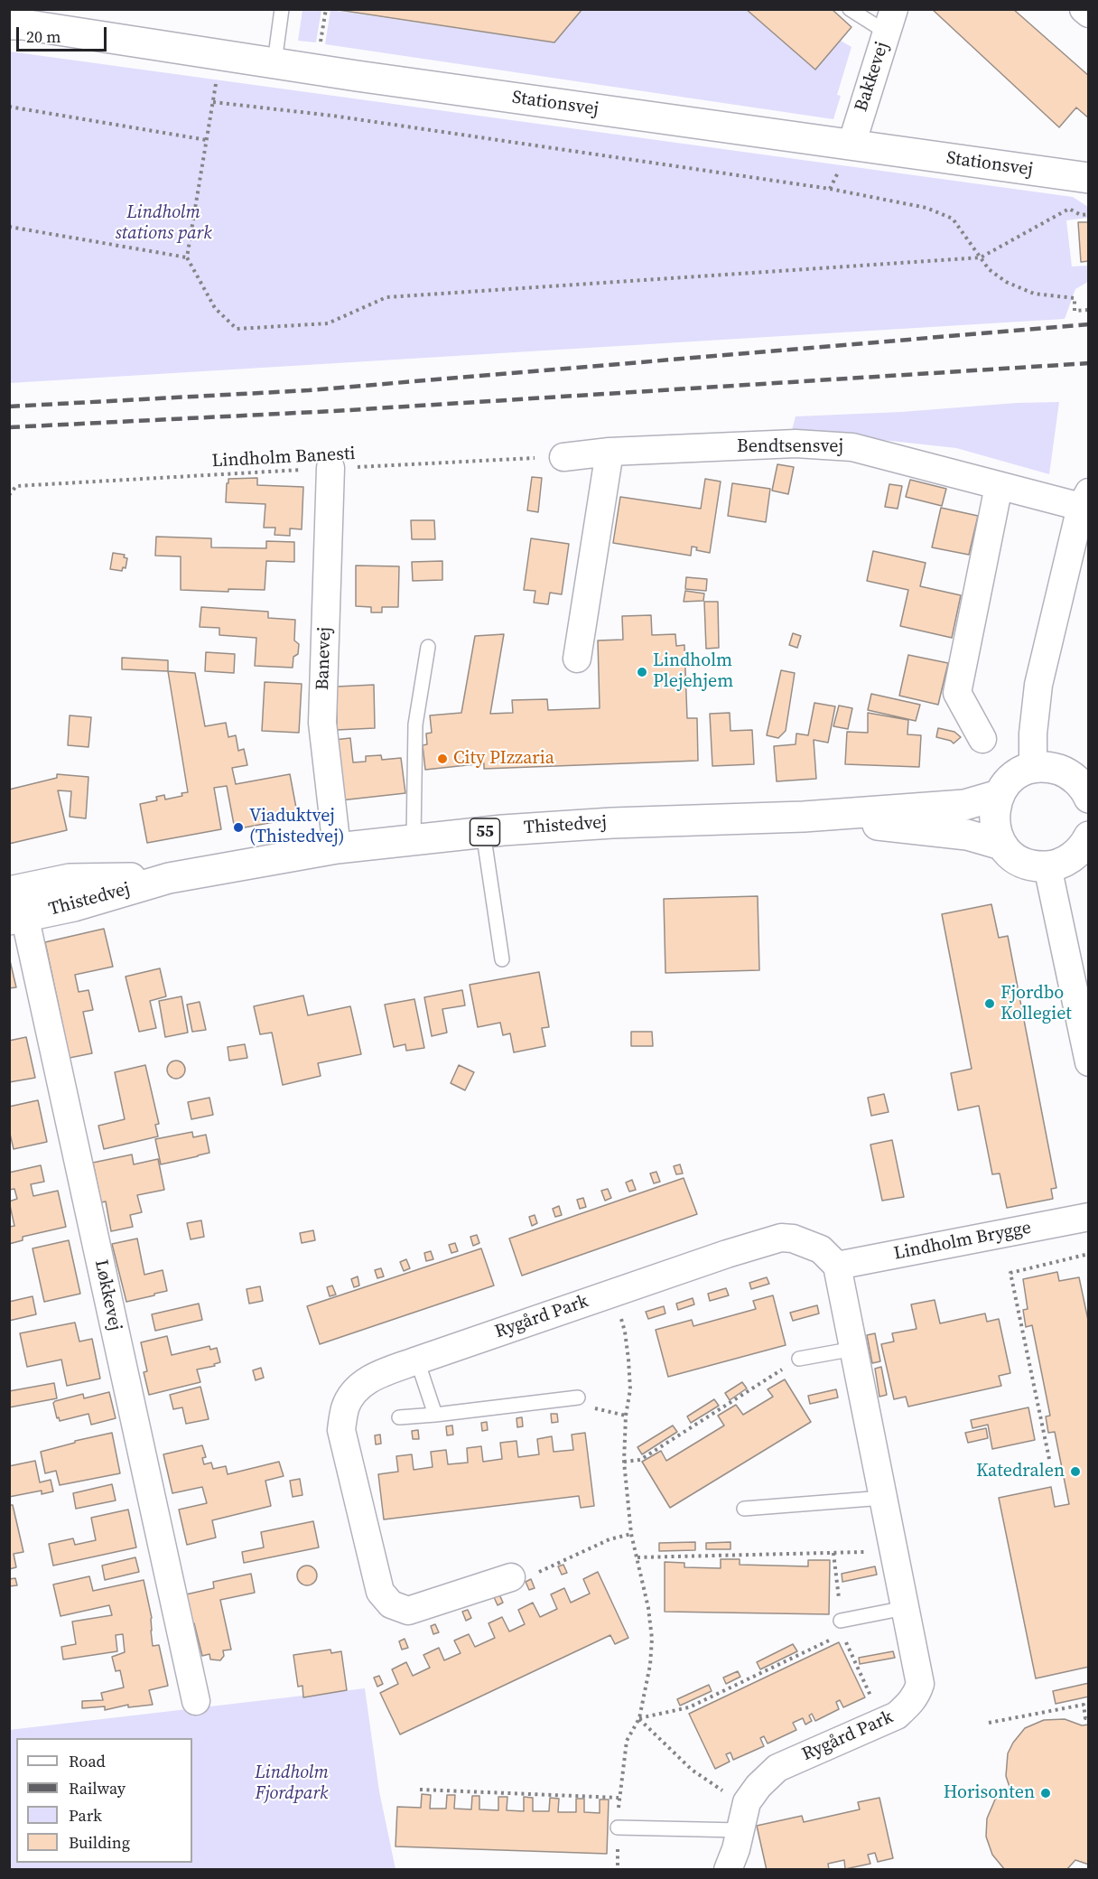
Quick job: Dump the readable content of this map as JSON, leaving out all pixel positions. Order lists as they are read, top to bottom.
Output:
{
  "streets": {
    "main road": ["Stationsvej", "Thistedvej", "55"],
    "street": [
      "Bakkevej",
      "Bendtsensvej",
      "Banevej",
      "Lindholm Brygge",
      "Løkkevej",
      "Rygård Park"
    ],
    "path": ["Lindholm Banesti"]
  },
  "crossings": [
    ["Bakkevej", "Stationsvej"],
    ["Bendtsensvej", "Lindholm Banesti"],
    ["Lindholm Banesti", "Banevej"],
    ["Banevej", "Thistedvej"],
    ["Thistedvej", "55"],
    ["Thistedvej", "Løkkevej"],
    ["Lindholm Brygge", "Rygård Park"]
  ],
  "parks": ["Lindholm stations park", "Lindholm Fjordpark"],
  "places": [
    "Lindholm Plejehjem",
    "City PIzzaria",
    "Viaduktvej (Thistedvej)",
    "Fjordbo Kollegiet",
    "Katedralen",
    "Horisonten"
  ],
  "legend": [
    "Road",
    "Railway",
    "Park",
    "Building"
  ],
  "scale_bar": "20 m"
}
